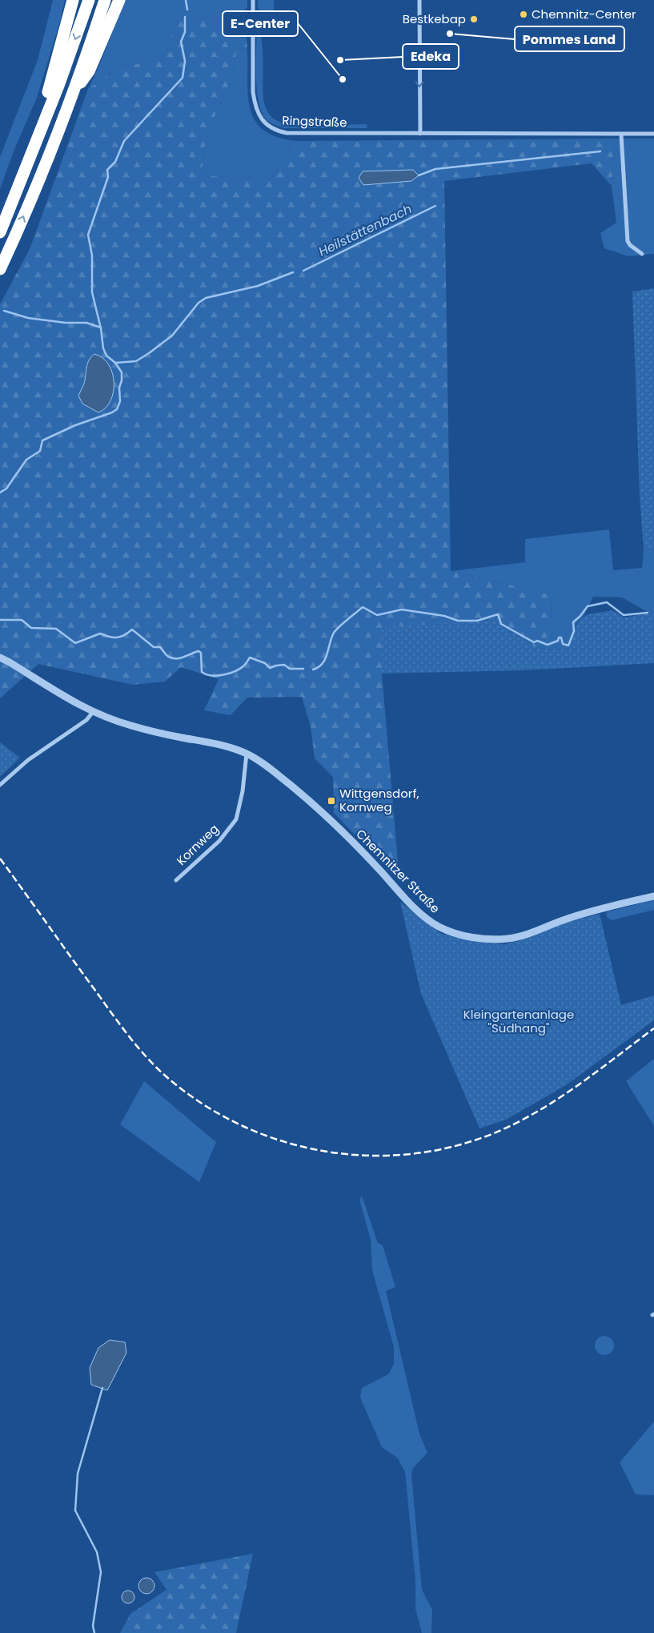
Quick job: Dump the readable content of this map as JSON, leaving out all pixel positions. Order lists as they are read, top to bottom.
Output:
{
  "streets": {
    "street": ["Ringstraße", "Kornweg", "Chemnitzer Straße"]
  },
  "crossings": [
    ["Kornweg", "Chemnitzer Straße"]
  ],
  "water": ["Heilstättenbach"],
  "parks": ["Kleingartenanlage \"Südhang\""],
  "places": {
    "other": [
      "Chemnitz-Center",
      "Bestkebap",
      "Pommes Land",
      "Edeka",
      "E-Center"
    ],
    "transit": ["Wittgensdorf, Kornweg"]
  }
}
